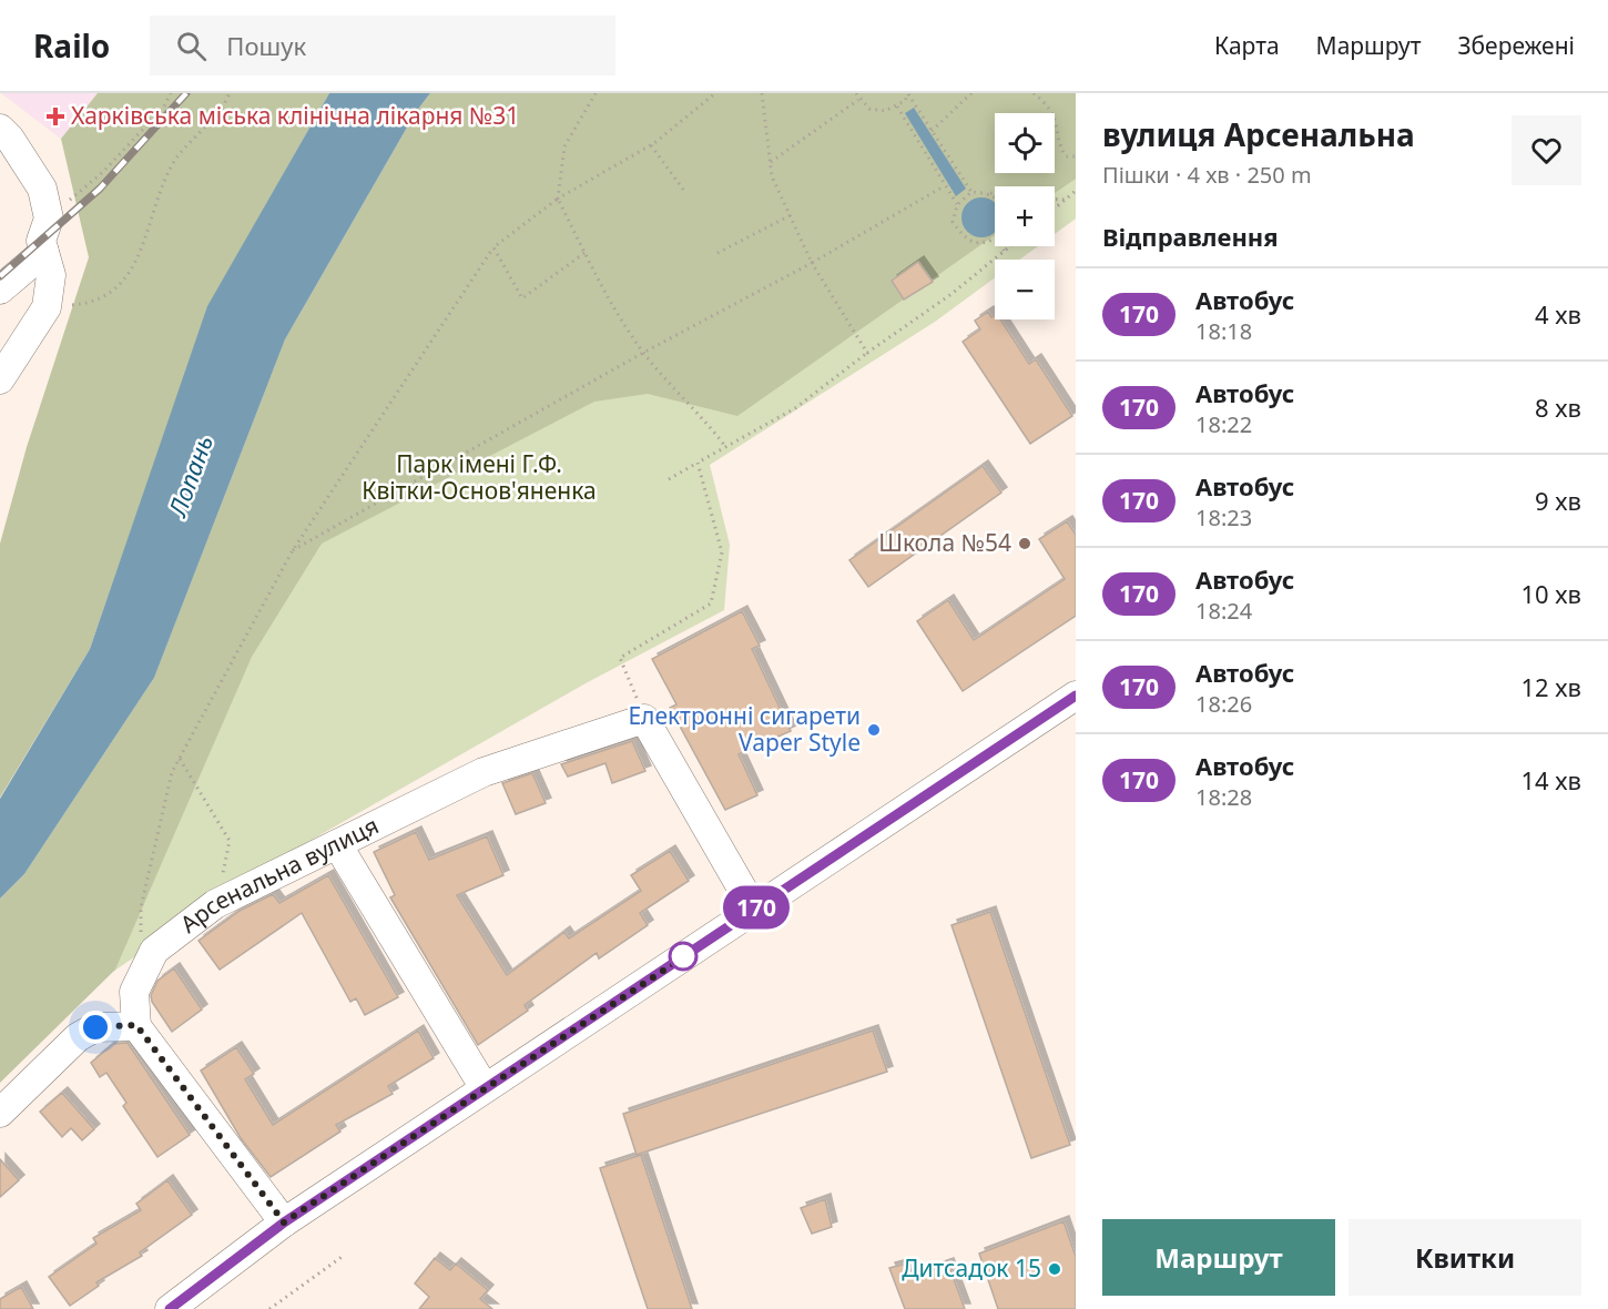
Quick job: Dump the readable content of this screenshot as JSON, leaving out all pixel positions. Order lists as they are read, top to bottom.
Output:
{
  "streets": {
    "street": ["Арсенальна вулиця"]
  },
  "water": ["Лопань"],
  "parks": ["Парк імені Г.Ф. Квітки-Основ'яненка"],
  "places": {
    "health": ["Харківська міська клінічна лікарня №31"],
    "other": ["Школа №54", "Електронні сигарети Vaper Style", "Дитсадок 15"]
  },
  "lines": ["bus line 170"],
  "page": {
    "header": "Railo",
    "search": "Пошук",
    "nav": ["Карта", "Маршрут", "Збережені"],
    "on_map": "170",
    "heading": [
      ["вулиця Арсенальна", "Пішки · 4 хв · 250 m"],
      "Відправлення"
    ],
    "map_buttons": ["+", "−"],
    "list": [
      {
        "mark": "170",
        "name": "Автобус",
        "note": "18:18",
        "value": "4 хв"
      },
      {
        "mark": "170",
        "name": "Автобус",
        "note": "18:22",
        "value": "8 хв"
      },
      {
        "mark": "170",
        "name": "Автобус",
        "note": "18:23",
        "value": "9 хв"
      },
      {
        "mark": "170",
        "name": "Автобус",
        "note": "18:24",
        "value": "10 хв"
      },
      {
        "mark": "170",
        "name": "Автобус",
        "note": "18:26",
        "value": "12 хв"
      },
      {
        "mark": "170",
        "name": "Автобус",
        "note": "18:28",
        "value": "14 хв"
      }
    ],
    "buttons": ["Маршрут", "Квитки"]
  }
}
